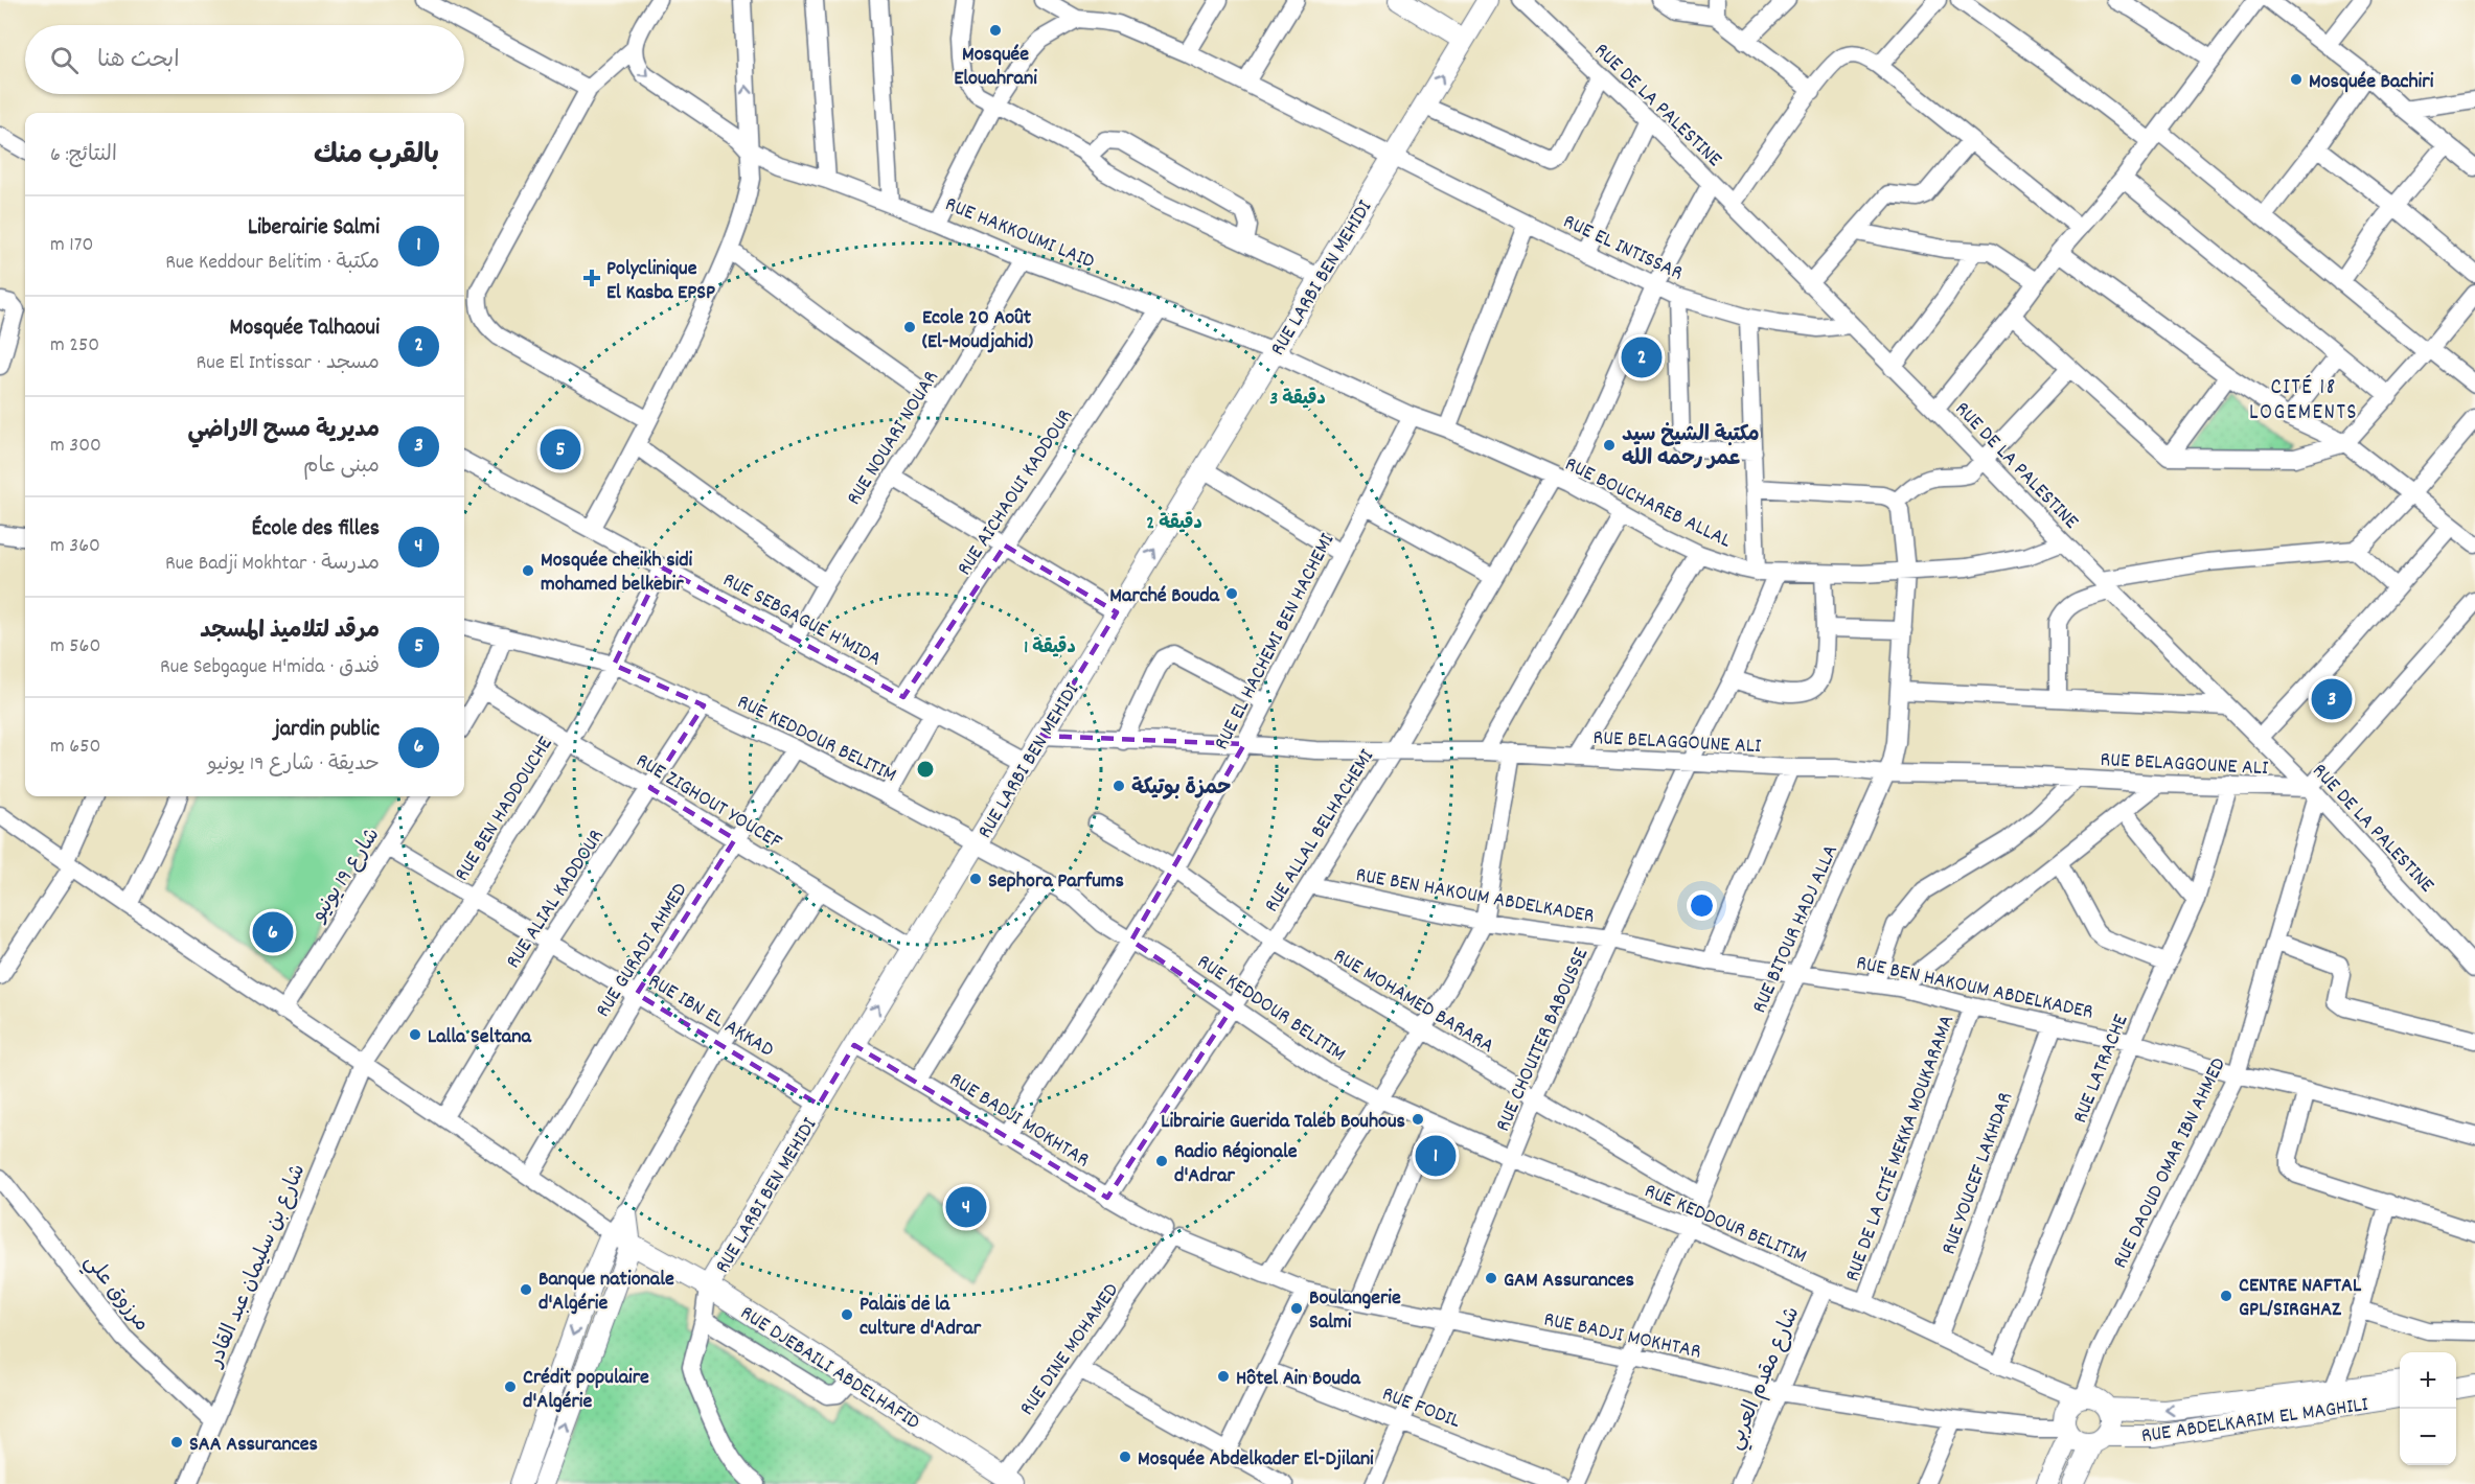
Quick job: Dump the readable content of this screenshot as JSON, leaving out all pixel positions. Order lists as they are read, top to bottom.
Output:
{
  "streets": {
    "street": [
      "RUE DE LA PALESTINE",
      "RUE HAKKOUMI LAID",
      "RUE EL INTISSAR",
      "RUE LARBI BEN MEHIDI",
      "RUE NOUARI NOUAR",
      "RUE AICHAOUI KADDOUR",
      "RUE BOUCHAREB ALLAL",
      "RUE SEBGAGUE H'MIDA",
      "RUE EL HACHEMI BEN HACHEMI",
      "RUE KEDDOUR BELITIM",
      "RUE BELAGGOUNE ALI",
      "RUE ZIGHOUT YOUCEF",
      "RUE BEN HADDOUCHE",
      "RUE ALLAL BELHACHEMI",
      "شارع 19 يونيو",
      "RUE BEN HAKOUM ABDELKADER",
      "RUE ALIAL KADDOUR",
      "RUE BITOUR HADJ ALLA",
      "RUE GURADI AHMED",
      "RUE MOHAMED BARARA",
      "RUE IBN EL AKKAD",
      "RUE CHOUITER BABOUSSE",
      "RUE LATRACHE",
      "RUE BADJI MOKHTAR",
      "RUE DE LA CITÉ MEKKA MOUKARAMA",
      "RUE DAOUD OMAR IBN AHMED",
      "RUE YOUCEF LAKHDAR",
      "شارع بن سليمان عبد القادر",
      "مرزوق علي",
      "RUE DINE MOHAMED",
      "RUE DJEBAILI ABDELHAFID",
      "شارع مقدم العربي",
      "RUE FODIL",
      "RUE ABDELKARIM EL MAGHILI"
    ]
  },
  "crossings": [
    ["RUE DE LA PALESTINE", "RUE EL INTISSAR"],
    ["RUE DE LA PALESTINE", "RUE BOUCHAREB ALLAL"],
    ["RUE DE LA PALESTINE", "RUE BELAGGOUNE ALI"],
    ["RUE DE LA PALESTINE", "RUE ALLAL BELHACHEMI"],
    ["RUE DE LA PALESTINE", "RUE DAOUD OMAR IBN AHMED"],
    ["RUE HAKKOUMI LAID", "RUE LARBI BEN MEHIDI"],
    ["RUE HAKKOUMI LAID", "RUE NOUARI NOUAR"],
    ["RUE HAKKOUMI LAID", "RUE AICHAOUI KADDOUR"],
    ["RUE HAKKOUMI LAID", "RUE BOUCHAREB ALLAL"],
    ["RUE EL INTISSAR", "RUE LARBI BEN MEHIDI"],
    ["RUE EL INTISSAR", "RUE ALLAL BELHACHEMI"],
    ["RUE LARBI BEN MEHIDI", "RUE BOUCHAREB ALLAL"],
    ["RUE LARBI BEN MEHIDI", "RUE SEBGAGUE H'MIDA"],
    ["RUE LARBI BEN MEHIDI", "RUE KEDDOUR BELITIM"],
    ["RUE LARBI BEN MEHIDI", "RUE BELAGGOUNE ALI"],
    ["RUE LARBI BEN MEHIDI", "RUE ZIGHOUT YOUCEF"],
    ["RUE LARBI BEN MEHIDI", "RUE IBN EL AKKAD"],
    ["RUE LARBI BEN MEHIDI", "RUE BADJI MOKHTAR"],
    ["RUE LARBI BEN MEHIDI", "RUE DJEBAILI ABDELHAFID"],
    ["RUE NOUARI NOUAR", "RUE SEBGAGUE H'MIDA"],
    ["RUE AICHAOUI KADDOUR", "RUE SEBGAGUE H'MIDA"],
    ["RUE BOUCHAREB ALLAL", "RUE EL HACHEMI BEN HACHEMI"],
    ["RUE BOUCHAREB ALLAL", "RUE ALLAL BELHACHEMI"],
    ["RUE BOUCHAREB ALLAL", "RUE BITOUR HADJ ALLA"],
    ["RUE BOUCHAREB ALLAL", "RUE CHOUITER BABOUSSE"],
    ["RUE SEBGAGUE H'MIDA", "RUE BEN HADDOUCHE"],
    ["RUE EL HACHEMI BEN HACHEMI", "RUE KEDDOUR BELITIM"],
    ["RUE EL HACHEMI BEN HACHEMI", "RUE BELAGGOUNE ALI"],
    ["RUE EL HACHEMI BEN HACHEMI", "RUE MOHAMED BARARA"],
    ["RUE EL HACHEMI BEN HACHEMI", "RUE BADJI MOKHTAR"],
    ["RUE KEDDOUR BELITIM", "RUE BEN HADDOUCHE"],
    ["RUE KEDDOUR BELITIM", "RUE ALLAL BELHACHEMI"],
    ["RUE KEDDOUR BELITIM", "RUE ALIAL KADDOUR"],
    ["RUE KEDDOUR BELITIM", "RUE BITOUR HADJ ALLA"],
    ["RUE KEDDOUR BELITIM", "RUE GURADI AHMED"],
    ["RUE KEDDOUR BELITIM", "RUE CHOUITER BABOUSSE"],
    ["RUE KEDDOUR BELITIM", "RUE LATRACHE"],
    ["RUE KEDDOUR BELITIM", "RUE BADJI MOKHTAR"],
    ["RUE KEDDOUR BELITIM", "RUE DE LA CITÉ MEKKA MOUKARAMA"],
    ["RUE KEDDOUR BELITIM", "RUE DAOUD OMAR IBN AHMED"],
    ["RUE KEDDOUR BELITIM", "RUE YOUCEF LAKHDAR"],
    ["RUE KEDDOUR BELITIM", "شارع مقدم العربي"],
    ["RUE KEDDOUR BELITIM", "RUE ABDELKARIM EL MAGHILI"],
    ["RUE BELAGGOUNE ALI", "RUE ALLAL BELHACHEMI"],
    ["RUE BELAGGOUNE ALI", "RUE BITOUR HADJ ALLA"],
    ["RUE BELAGGOUNE ALI", "RUE CHOUITER BABOUSSE"],
    ["RUE BELAGGOUNE ALI", "RUE LATRACHE"],
    ["RUE BELAGGOUNE ALI", "RUE DAOUD OMAR IBN AHMED"],
    ["RUE ZIGHOUT YOUCEF", "RUE BEN HADDOUCHE"],
    ["RUE ZIGHOUT YOUCEF", "RUE ALIAL KADDOUR"],
    ["RUE ZIGHOUT YOUCEF", "RUE GURADI AHMED"],
    ["RUE BEN HADDOUCHE", "RUE IBN EL AKKAD"],
    ["RUE BEN HADDOUCHE", "شارع بن سليمان عبد القادر"],
    ["RUE BEN HADDOUCHE", "RUE DJEBAILI ABDELHAFID"],
    ["RUE ALLAL BELHACHEMI", "RUE BEN HAKOUM ABDELKADER"],
    ["RUE ALLAL BELHACHEMI", "RUE MOHAMED BARARA"],
    ["RUE ALLAL BELHACHEMI", "RUE BADJI MOKHTAR"],
    ["شارع 19 يونيو", "RUE IBN EL AKKAD"],
    ["شارع 19 يونيو", "RUE DJEBAILI ABDELHAFID"],
    ["RUE BEN HAKOUM ABDELKADER", "RUE BITOUR HADJ ALLA"],
    ["RUE BEN HAKOUM ABDELKADER", "RUE CHOUITER BABOUSSE"],
    ["RUE BEN HAKOUM ABDELKADER", "RUE LATRACHE"],
    ["RUE BEN HAKOUM ABDELKADER", "RUE DE LA CITÉ MEKKA MOUKARAMA"],
    ["RUE BEN HAKOUM ABDELKADER", "RUE DAOUD OMAR IBN AHMED"],
    ["RUE BEN HAKOUM ABDELKADER", "RUE YOUCEF LAKHDAR"],
    ["RUE ALIAL KADDOUR", "RUE IBN EL AKKAD"],
    ["RUE ALIAL KADDOUR", "RUE DJEBAILI ABDELHAFID"],
    ["RUE BITOUR HADJ ALLA", "RUE MOHAMED BARARA"],
    ["RUE BITOUR HADJ ALLA", "RUE BADJI MOKHTAR"],
    ["RUE GURADI AHMED", "RUE IBN EL AKKAD"],
    ["RUE GURADI AHMED", "RUE DJEBAILI ABDELHAFID"],
    ["RUE MOHAMED BARARA", "RUE CHOUITER BABOUSSE"],
    ["RUE CHOUITER BABOUSSE", "RUE BADJI MOKHTAR"],
    ["RUE CHOUITER BABOUSSE", "RUE FODIL"],
    ["RUE BADJI MOKHTAR", "RUE DAOUD OMAR IBN AHMED"],
    ["RUE BADJI MOKHTAR", "RUE DINE MOHAMED"],
    ["RUE BADJI MOKHTAR", "شارع مقدم العربي"],
    ["RUE BADJI MOKHTAR", "RUE ABDELKARIM EL MAGHILI"],
    ["RUE DAOUD OMAR IBN AHMED", "RUE ABDELKARIM EL MAGHILI"],
    ["شارع بن سليمان عبد القادر", "مرزوق علي"],
    ["شارع بن سليمان عبد القادر", "RUE DJEBAILI ABDELHAFID"],
    ["RUE DINE MOHAMED", "RUE DJEBAILI ABDELHAFID"]
  ],
  "districts": ["CITÉ 18 LOGEMENTS"],
  "places": {
    "other": [
      "Mosquée Elouahrani",
      "Mosquée Bachiri",
      "Ecole 20 Août (El-Moudjahid)",
      "مكتبة الشيخ سيد عمر رحمه الله",
      "Mosquée cheikh sidi mohamed belkebir",
      "Marché Bouda",
      "حمزة بوتيكة",
      "Sephora Parfums",
      "Lalla Seltana",
      "Librairie Guerida Taleb Bouhous",
      "Radio Régionale d'Adrar",
      "GAM Assurances",
      "Banque nationale d'Algérie",
      "CENTRE NAFTAL GPL/SIRGHAZ",
      "Boulangerie Salmi",
      "Palais de la culture d'Adrar",
      "Hôtel Ain Bouda",
      "Crédit populaire d'Algérie",
      "SAA Assurances",
      "Mosquée Abdelkader El-Djilani"
    ],
    "health": ["Polyclinique El Kasba EPSP"]
  },
  "page": {
    "search": "ابحث هنا",
    "heading": ["بالقرب منك", "النتائج: 6"],
    "list": [
      {
        "mark": "1",
        "name": "Liberairie Salmi",
        "note": "مكتبة · Rue Keddour Belitim",
        "value": "170 m"
      },
      {
        "mark": "2",
        "name": "Mosquée Talhaoui",
        "note": "مسجد · Rue El Intissar",
        "value": "250 m"
      },
      {
        "mark": "3",
        "name": "مديرية مسح الاراضي",
        "note": "مبنى عام",
        "value": "300 m"
      },
      {
        "mark": "4",
        "name": "École des filles",
        "note": "مدرسة · Rue Badji Mokhtar",
        "value": "360 m"
      },
      {
        "mark": "5",
        "name": "مرقد لتلاميذ المسجد",
        "note": "فندق · Rue Sebgague H'mida",
        "value": "560 m"
      },
      {
        "mark": "6",
        "name": "jardin public",
        "note": "حديقة · شارع 19 يونيو",
        "value": "650 m"
      }
    ],
    "pins": [
      "2",
      "5",
      "3",
      "6",
      "1",
      "4"
    ],
    "map_buttons": ["+", "−"]
  },
  "rings": ["3 دقيقة", "2 دقيقة", "1 دقيقة"]
}
